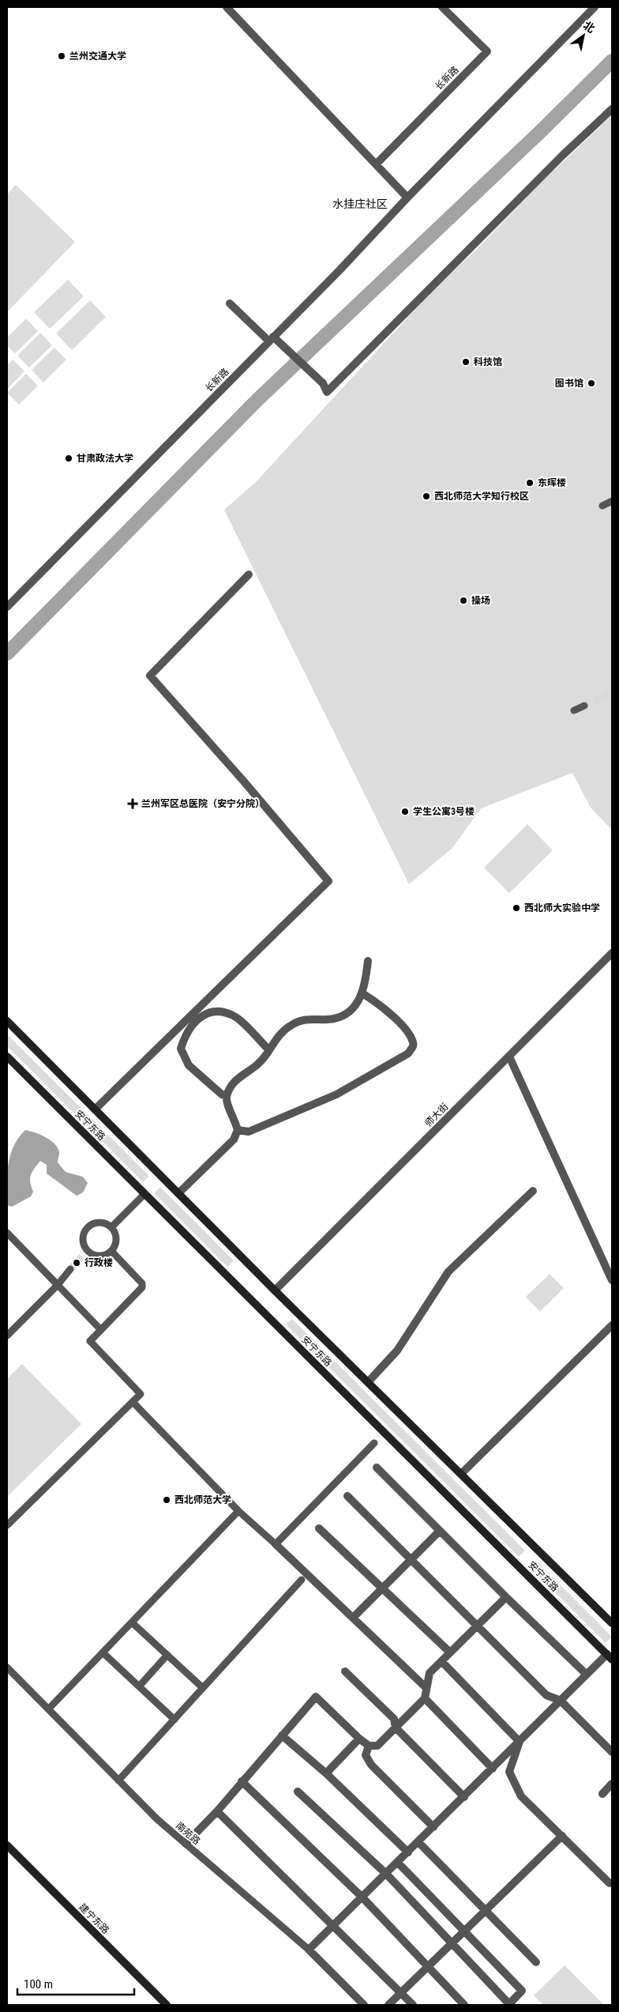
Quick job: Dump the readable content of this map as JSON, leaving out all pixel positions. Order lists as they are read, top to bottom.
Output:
{
  "streets": {
    "main road": ["安宁东路", "建宁东路"],
    "street": ["长新路", "师大街", "南苑路"]
  },
  "crossings": [
    ["师大街", "安宁东路"]
  ],
  "districts": ["水挂庄社区"],
  "places": {
    "other": [
      "兰州交通大学",
      "科技馆",
      "图书馆",
      "甘肃政法大学",
      "东晖楼",
      "西北师范大学知行校区",
      "操场",
      "学生公寓3号楼",
      "西北师大实验中学",
      "行政楼",
      "西北师范大学"
    ],
    "health": ["兰州军区总医院（安宁分院）"]
  },
  "scale_bar": "100 m",
  "north": "top right"
}
